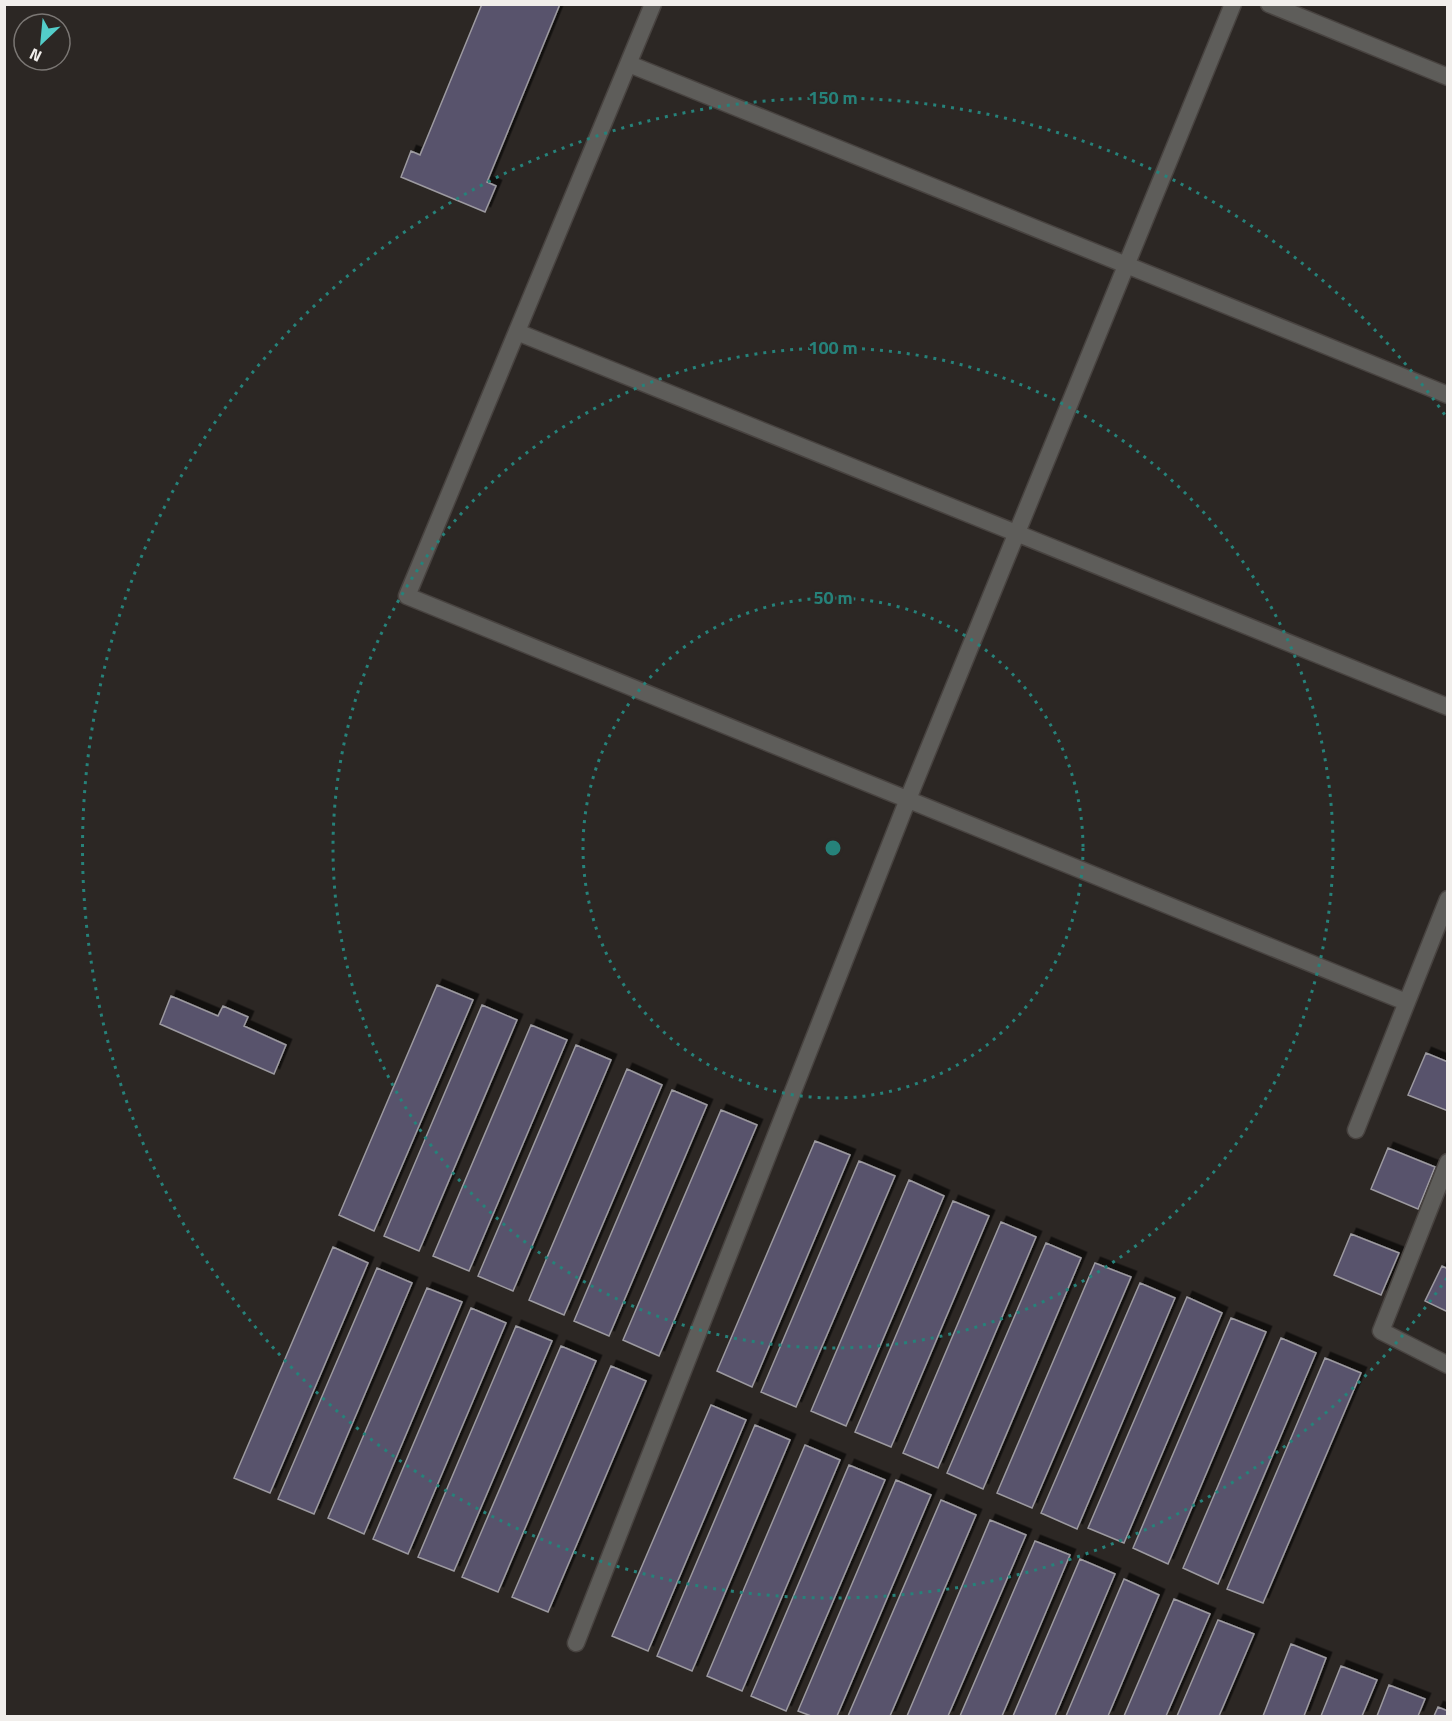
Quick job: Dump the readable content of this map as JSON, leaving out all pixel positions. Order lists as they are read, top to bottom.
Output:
{
  "north": "bottom left",
  "rings": ["150 m", "100 m", "50 m"]
}
